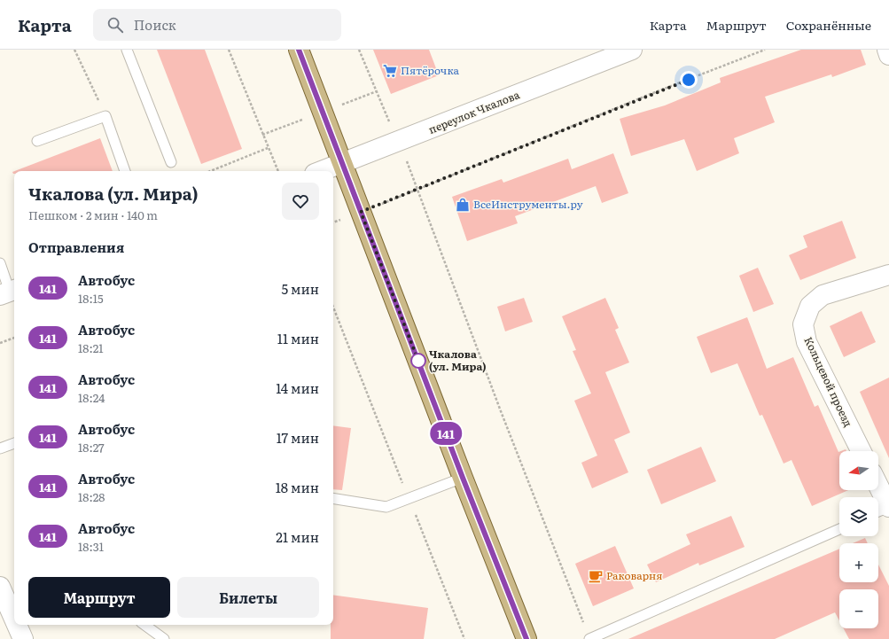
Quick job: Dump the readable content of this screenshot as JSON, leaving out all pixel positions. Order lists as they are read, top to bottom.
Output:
{
  "streets": {
    "street": ["переулок Чкалова", "Кольцевой проезд"]
  },
  "places": {
    "supermarket": ["Пятёрочка"],
    "shop": ["ВсеИнструменты.ру"],
    "other": ["Чкалова (ул. Мира)"],
    "cafe": ["Раковарня"]
  },
  "lines": ["bus line 141"],
  "north": "left",
  "page": {
    "header": "Карта",
    "search": "Поиск",
    "nav": ["Карта", "Маршрут", "Сохранённые"],
    "on_map": "141",
    "heading": [
      ["Чкалова (ул. Мира)", "Пешком · 2 мин · 140 m"],
      "Отправления"
    ],
    "list": [
      {
        "mark": "141",
        "name": "Автобус",
        "note": "18:15",
        "value": "5 мин"
      },
      {
        "mark": "141",
        "name": "Автобус",
        "note": "18:21",
        "value": "11 мин"
      },
      {
        "mark": "141",
        "name": "Автобус",
        "note": "18:24",
        "value": "14 мин"
      },
      {
        "mark": "141",
        "name": "Автобус",
        "note": "18:27",
        "value": "17 мин"
      },
      {
        "mark": "141",
        "name": "Автобус",
        "note": "18:28",
        "value": "18 мин"
      },
      {
        "mark": "141",
        "name": "Автобус",
        "note": "18:31",
        "value": "21 мин"
      }
    ],
    "map_buttons": ["+", "−"],
    "buttons": ["Маршрут", "Билеты"]
  }
}
